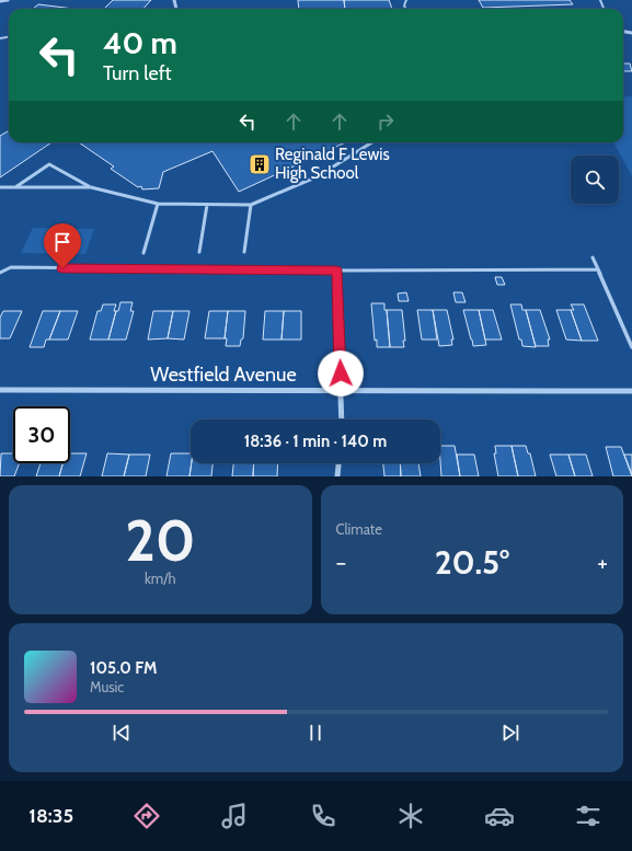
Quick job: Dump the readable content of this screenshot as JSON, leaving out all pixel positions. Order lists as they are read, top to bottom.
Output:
{
  "streets": {
    "street": ["Westfield Avenue"]
  },
  "places": {
    "building": ["Reginald F Lewis High School"]
  },
  "page": {
    "turn": ["40 m", "Turn left"],
    "limit": "30",
    "trip": "18:36 · 1 min · 140 m",
    "tile": [
      ["20", "km/h"],
      "Climate"
    ],
    "heat": ["−", "20.5°", "+"],
    "song": ["105.0 FM", "Music"],
    "tabs": "18:35"
  }
}
